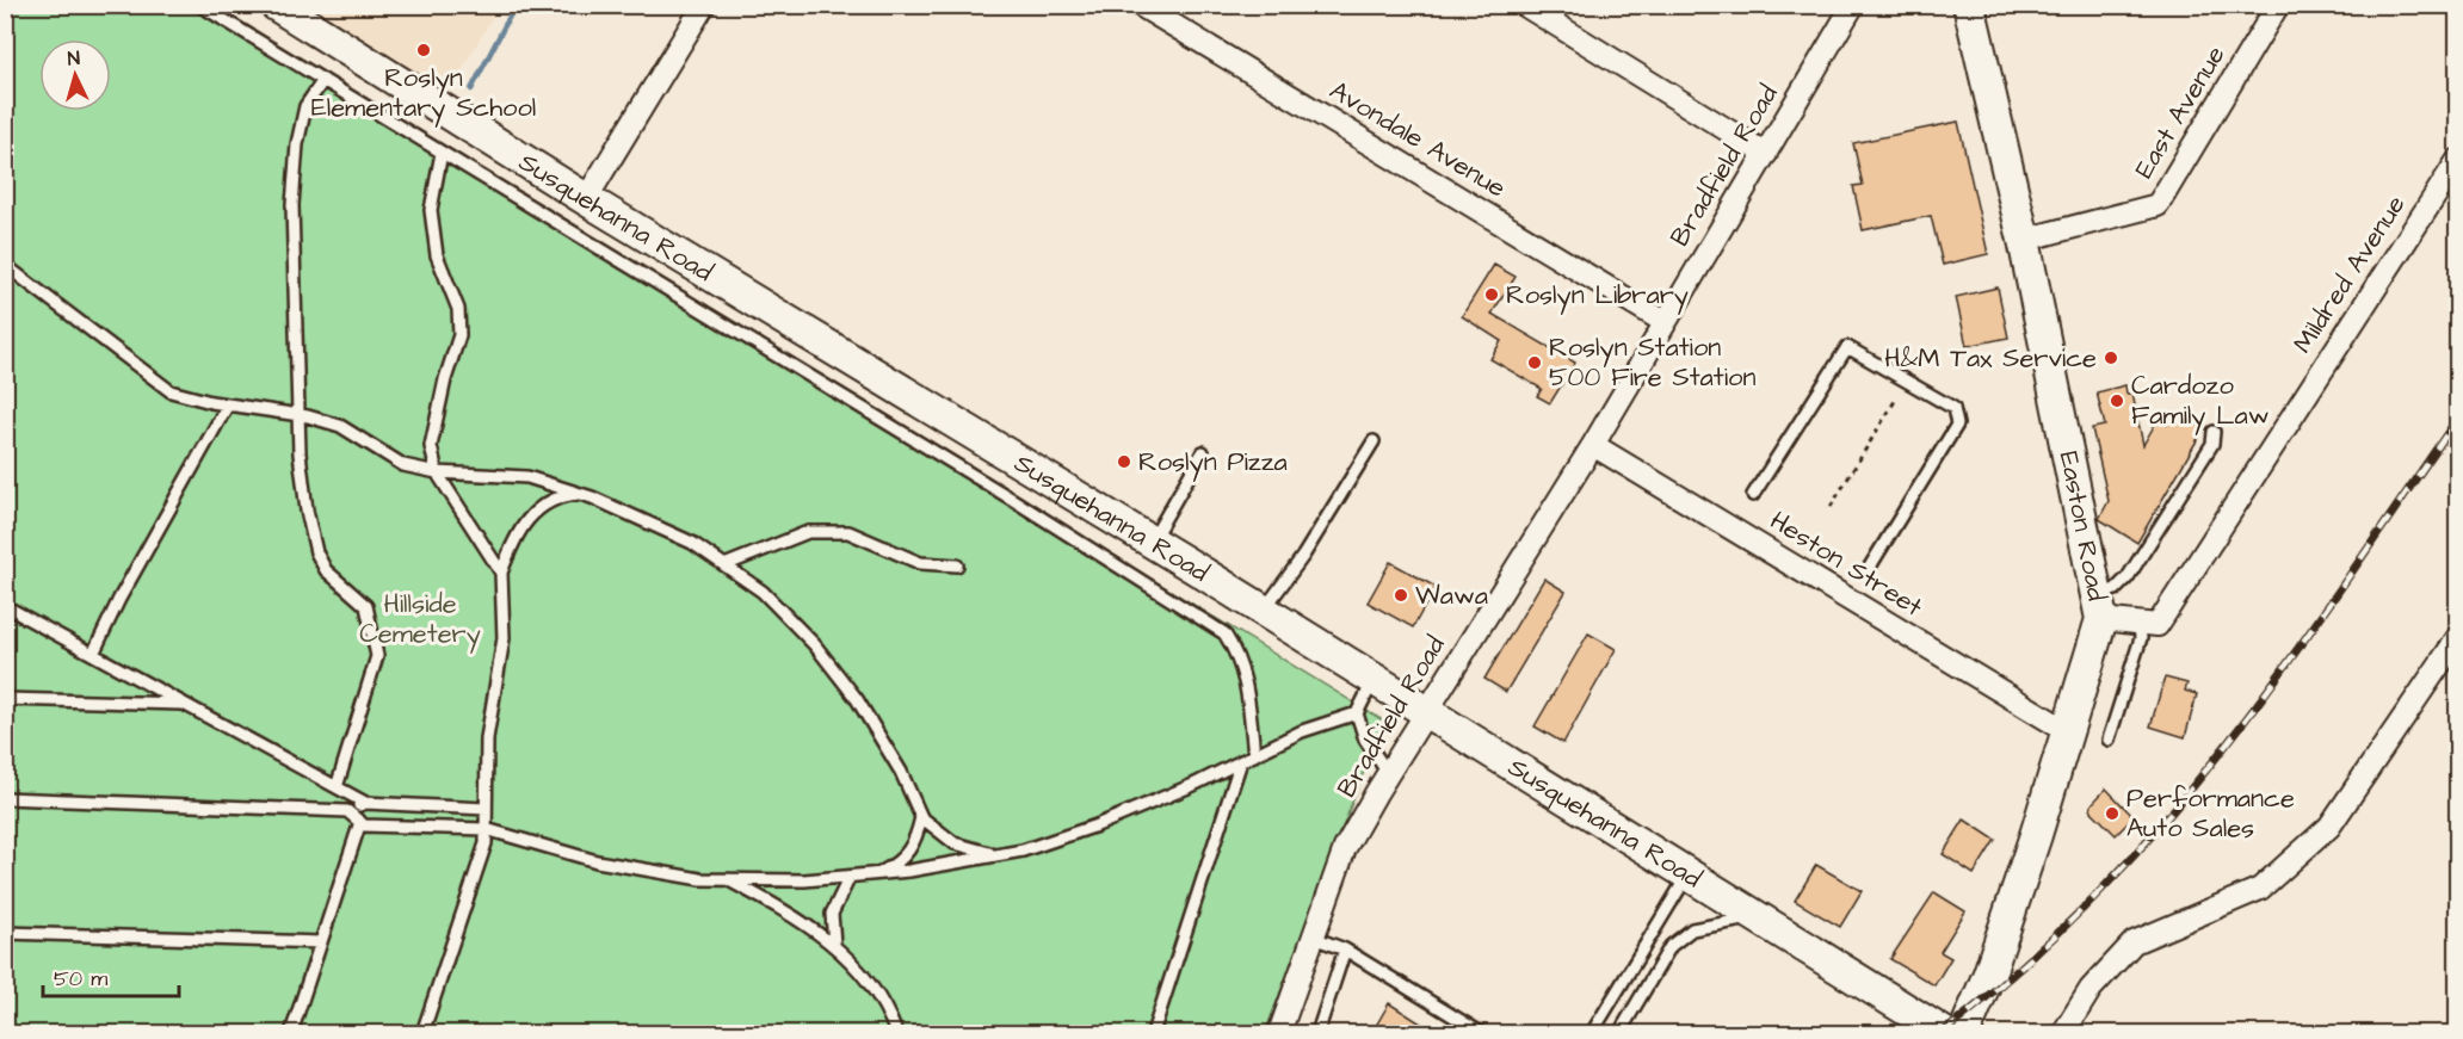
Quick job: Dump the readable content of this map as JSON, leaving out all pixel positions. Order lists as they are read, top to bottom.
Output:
{
  "streets": {
    "main road": ["Susquehanna Road", "Easton Road"],
    "street": [
      "East Avenue",
      "Avondale Avenue",
      "Bradfield Road",
      "Mildred Avenue",
      "Heston Street"
    ]
  },
  "crossings": [
    ["East Avenue", "Easton Road"],
    ["Avondale Avenue", "Bradfield Road"],
    ["Bradfield Road", "Susquehanna Road"],
    ["Bradfield Road", "Heston Street"],
    ["Easton Road", "Heston Street"]
  ],
  "parks": ["Hillside Cemetery"],
  "places": [
    "Roslyn Elementary School",
    "Roslyn Library",
    "H&M Tax Service",
    "Roslyn Station 500 Fire Station",
    "Cardozo Family Law",
    "Roslyn Pizza",
    "Wawa",
    "Performance Auto Sales"
  ],
  "scale_bar": "50 m",
  "north": "top"
}
